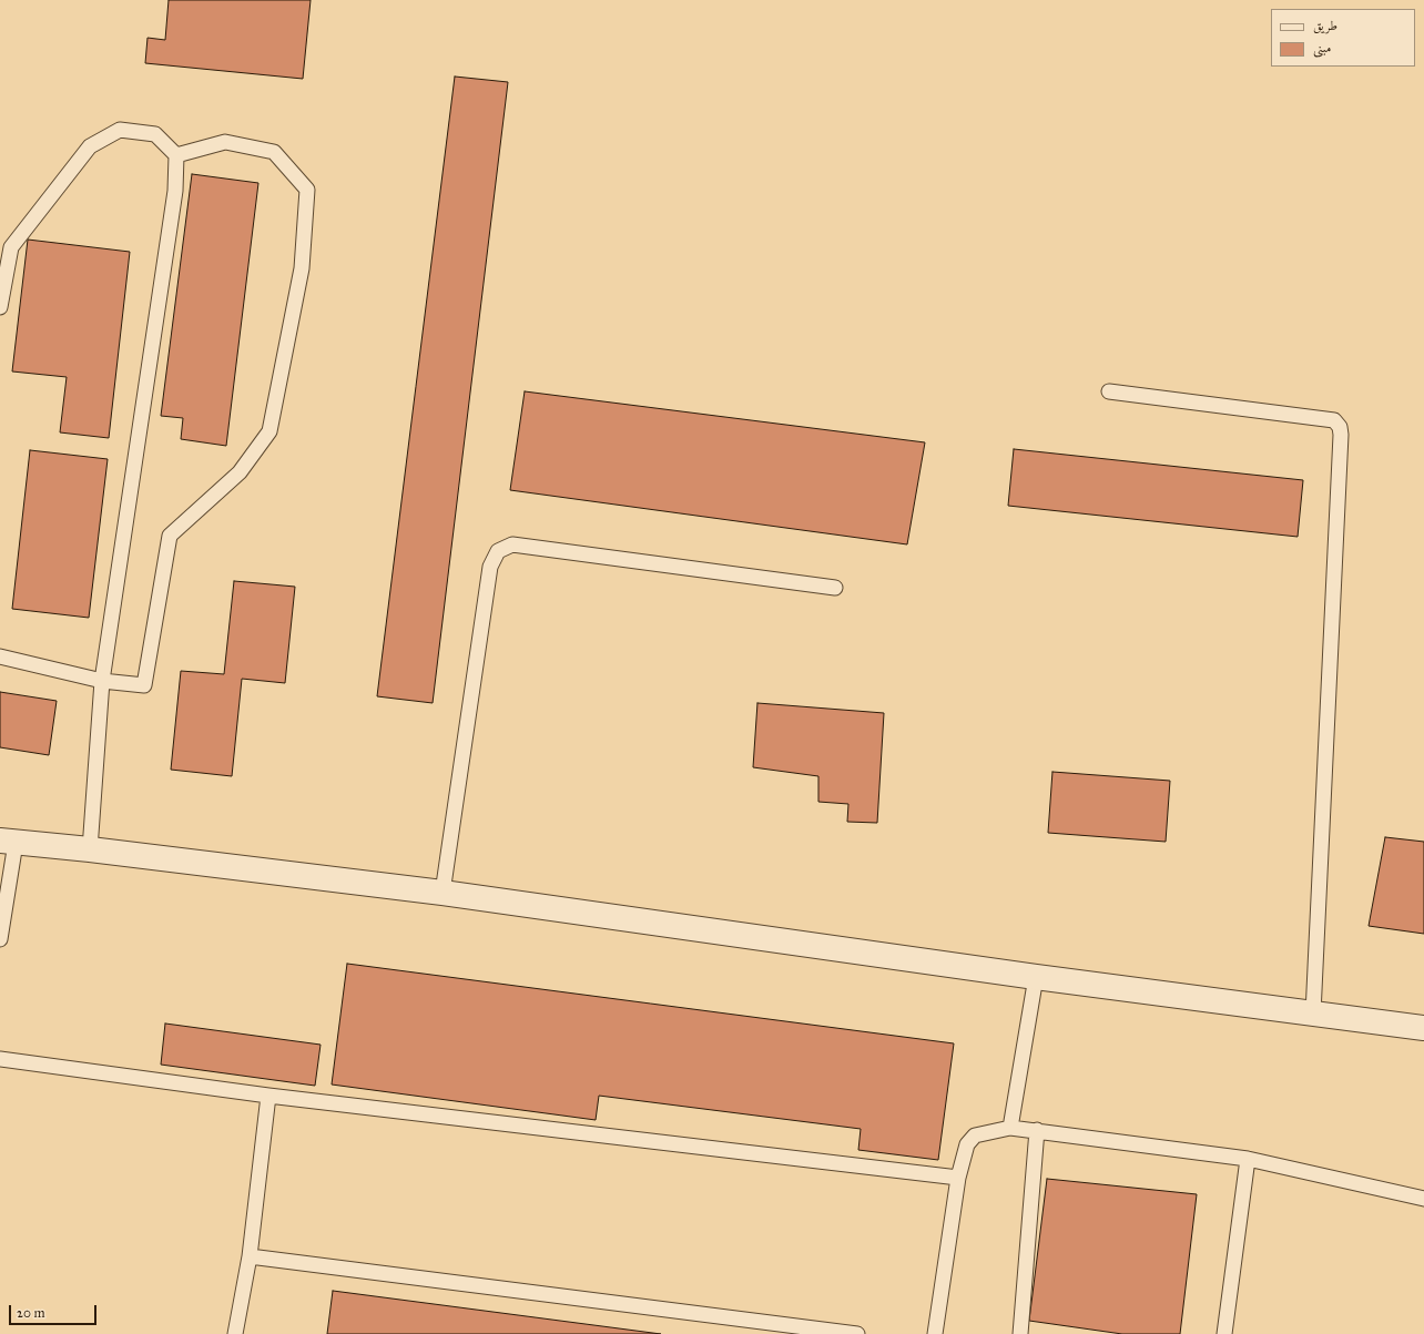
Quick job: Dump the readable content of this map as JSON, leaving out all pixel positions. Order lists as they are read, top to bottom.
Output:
{
  "legend": ["طريق", "مبنى"],
  "scale_bar": "20 m"
}
